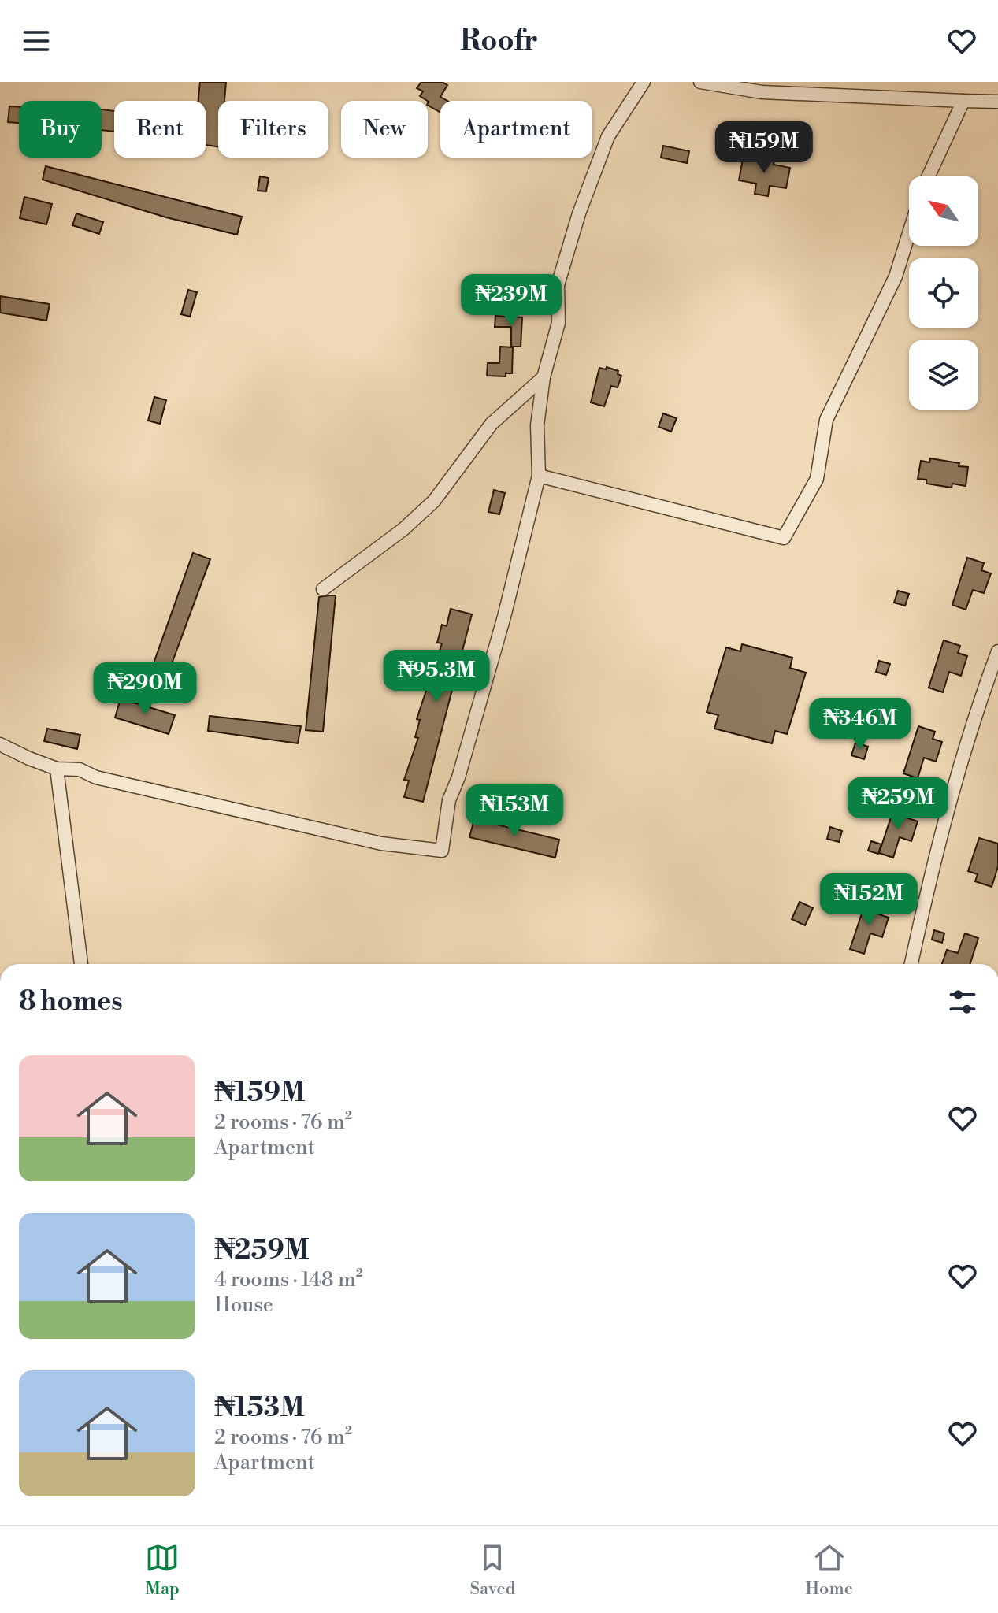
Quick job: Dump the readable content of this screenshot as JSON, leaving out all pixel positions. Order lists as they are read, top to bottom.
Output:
{
  "north": "top left",
  "page": {
    "header": "Roofr",
    "chip": [
      "Buy",
      "Rent",
      "Filters",
      "New",
      "Apartment"
    ],
    "price": [
      "₦159M",
      "₦239M",
      "₦95.3M",
      "₦290M",
      "₦346M",
      "₦259M",
      "₦153M",
      "₦152M"
    ],
    "heading": "8 homes",
    "list": [
      {
        "name": "₦159M",
        "note": "2 rooms · 76 m² · Apartment"
      },
      {
        "name": "₦259M",
        "note": "4 rooms · 148 m² · House"
      },
      {
        "name": "₦153M",
        "note": "2 rooms · 76 m² · Apartment"
      }
    ],
    "tabs": ["Map", "Saved", "Home"]
  }
}
